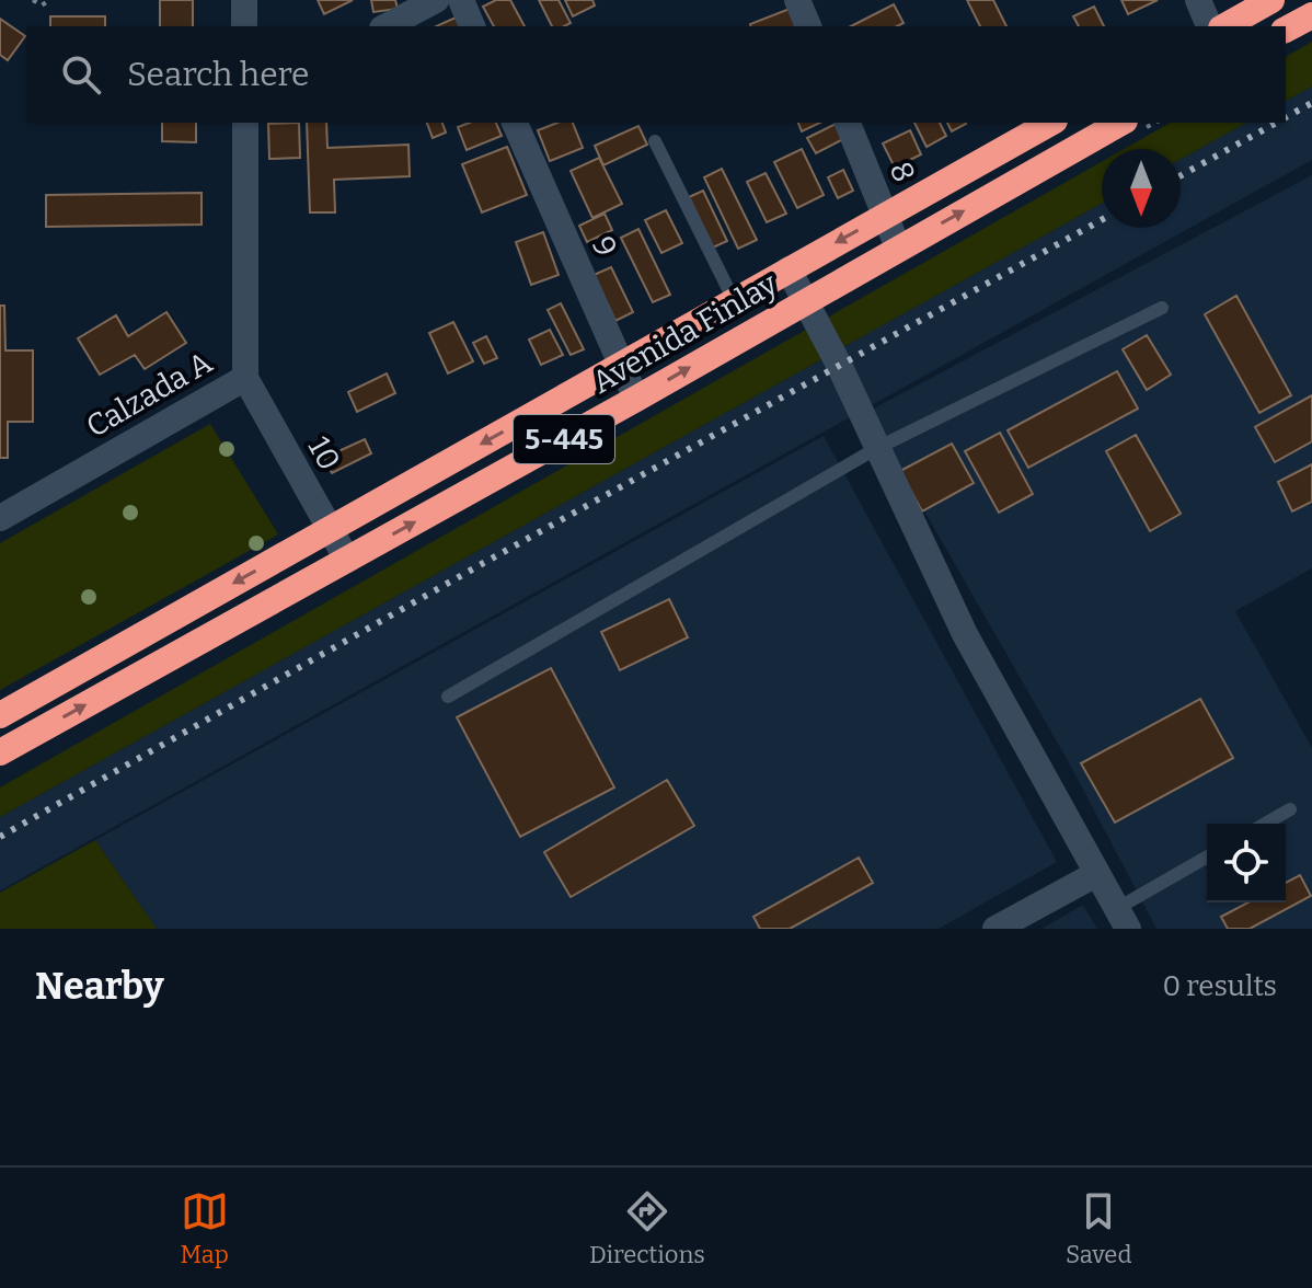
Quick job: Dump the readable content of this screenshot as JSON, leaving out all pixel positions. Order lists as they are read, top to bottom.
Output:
{
  "streets": {
    "highway": ["Avenida Finlay", "5-445"],
    "street": [
      "8",
      "9",
      "Calzada A",
      "10"
    ]
  },
  "crossings": [
    ["8", "Avenida Finlay"],
    ["9", "Avenida Finlay"],
    ["Avenida Finlay", "10"],
    ["Calzada A", "10"]
  ],
  "north": "bottom",
  "page": {
    "search": "Search here",
    "heading": ["Nearby", "0 results"],
    "nav": ["Map", "Directions", "Saved"]
  }
}
